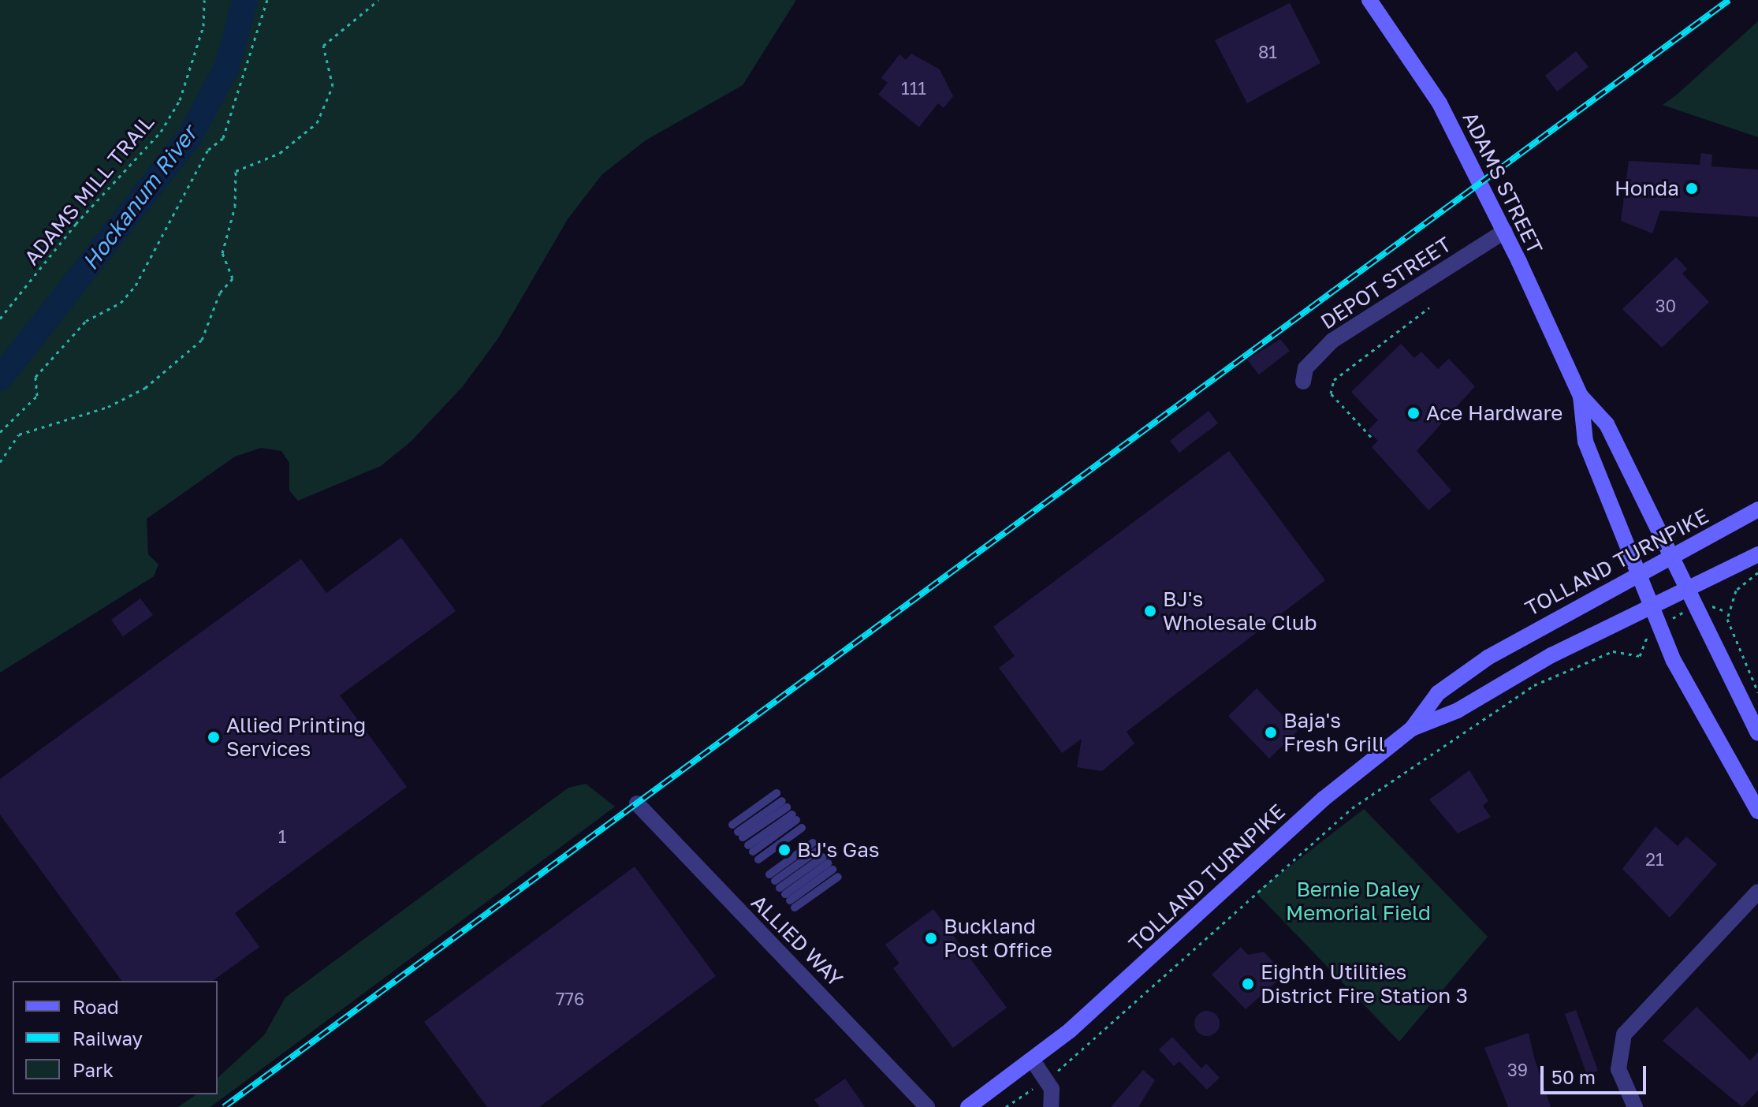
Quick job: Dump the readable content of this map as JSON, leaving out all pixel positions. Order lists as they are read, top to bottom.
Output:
{
  "streets": {
    "main road": ["ADAMS STREET", "TOLLAND TURNPIKE"],
    "street": ["DEPOT STREET", "ALLIED WAY"],
    "path": ["ADAMS MILL TRAIL"]
  },
  "crossings": [
    ["ADAMS STREET", "DEPOT STREET"],
    ["ADAMS STREET", "TOLLAND TURNPIKE"]
  ],
  "water": ["Hockanum River"],
  "parks": ["Bernie Daley Memorial Field"],
  "places": [
    "Honda",
    "Ace Hardware",
    "BJ's Wholesale Club",
    "Baja's Fresh Grill",
    "Allied Printing Services",
    "BJ's Gas",
    "Buckland Post Office",
    "Eighth Utilities District Fire Station 3"
  ],
  "house_numbers": [
    "81",
    "111",
    "30",
    "1",
    "21",
    "776",
    "39"
  ],
  "legend": ["Road", "Railway", "Park"],
  "scale_bar": "50 m"
}
